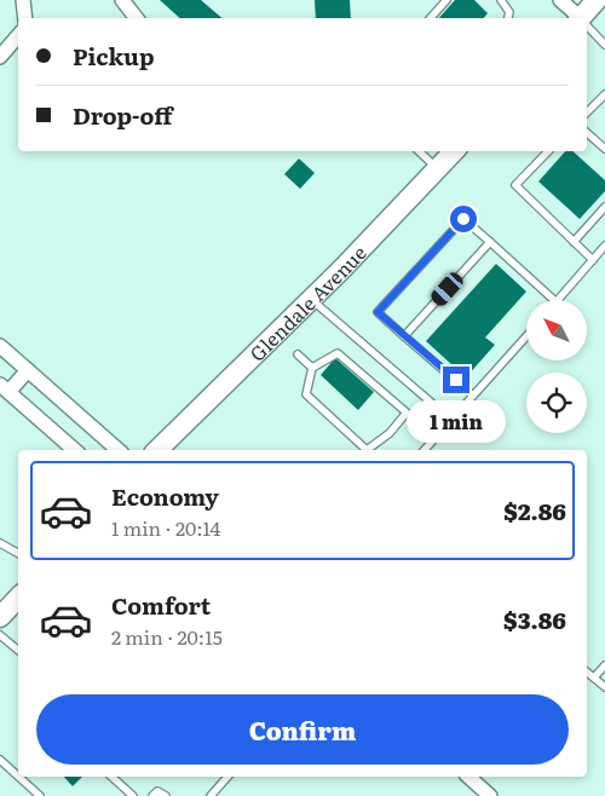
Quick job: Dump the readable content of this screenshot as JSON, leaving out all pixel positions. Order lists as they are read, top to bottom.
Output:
{
  "streets": {
    "main road": ["Glendale Avenue"]
  },
  "north": "top left",
  "page": {
    "banner": ["Pickup", "Drop-off"],
    "bubble": "1 min",
    "list": [
      {
        "name": "Economy",
        "note": "1 min · 20:14",
        "value": "$2.86"
      },
      {
        "name": "Comfort",
        "note": "2 min · 20:15",
        "value": "$3.86"
      }
    ],
    "buttons": "Confirm"
  }
}
